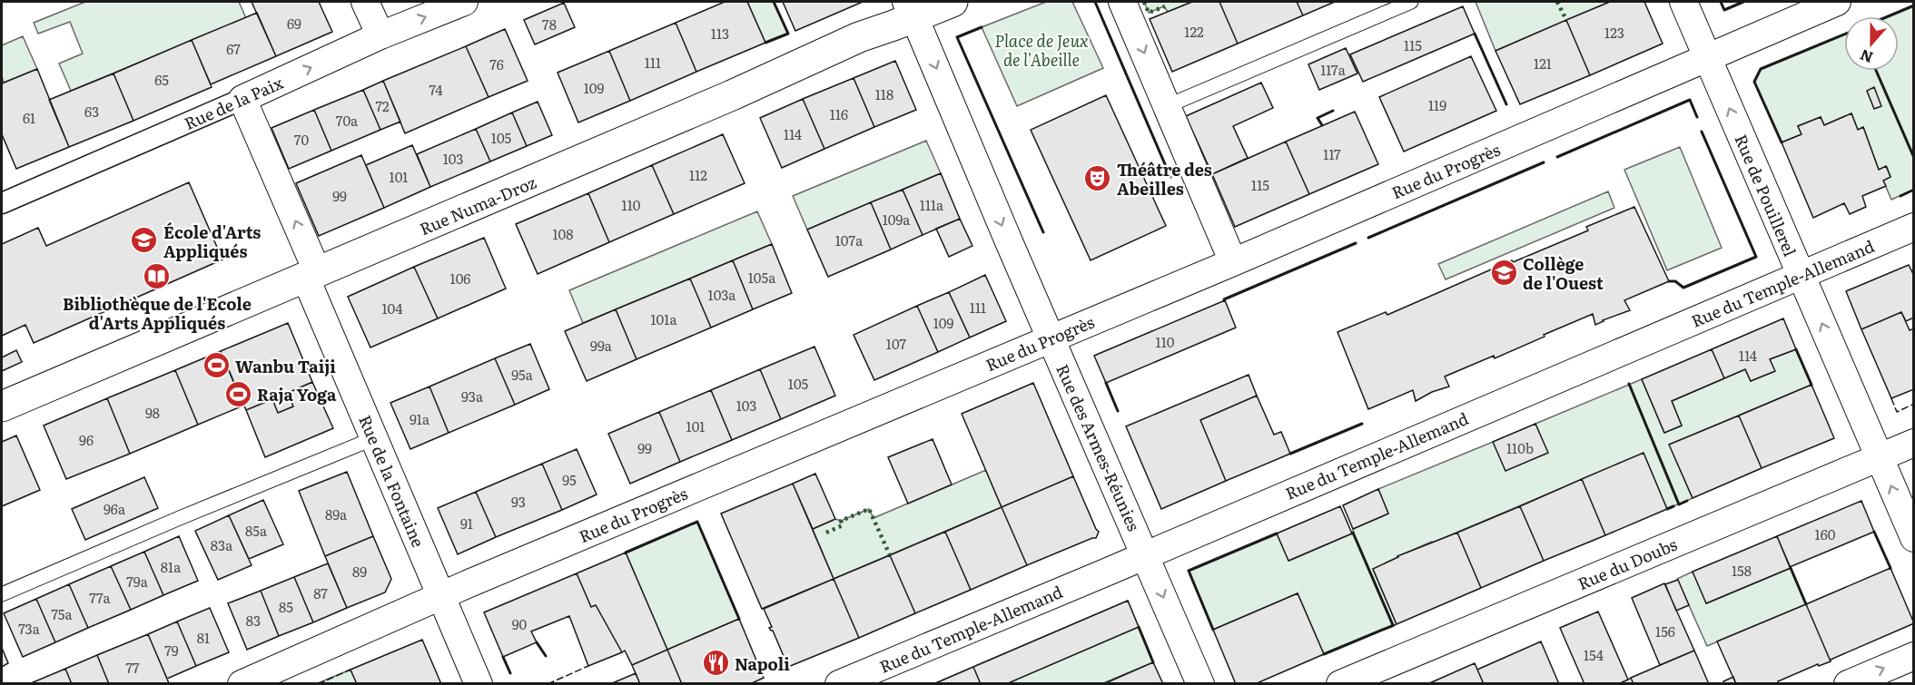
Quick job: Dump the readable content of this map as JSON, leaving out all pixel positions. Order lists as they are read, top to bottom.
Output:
{
  "streets": {
    "main road": ["Rue Numa-Droz"],
    "street": [
      "Rue de la Paix",
      "Rue du Progrès",
      "Rue de Pouillerel",
      "Rue du Temple-Allemand",
      "Rue des Armes-Réunies",
      "Rue de la Fontaine",
      "Rue du Doubs"
    ]
  },
  "crossings": [
    ["Rue de la Paix", "Rue de la Fontaine"],
    ["Rue du Progrès", "Rue de Pouillerel"],
    ["Rue du Progrès", "Rue des Armes-Réunies"],
    ["Rue du Progrès", "Rue de la Fontaine"],
    ["Rue de Pouillerel", "Rue du Temple-Allemand"],
    ["Rue de Pouillerel", "Rue du Doubs"],
    ["Rue Numa-Droz", "Rue des Armes-Réunies"],
    ["Rue Numa-Droz", "Rue de la Fontaine"],
    ["Rue du Temple-Allemand", "Rue des Armes-Réunies"]
  ],
  "one_way": ["Rue de la Paix", "Rue de Pouillerel"],
  "parks": ["Place de Jeux de l'Abeille"],
  "places": {
    "theatre": ["Théâtre des Abeilles"],
    "school or university": ["École d'Arts Appliqués", "Collège de l'Ouest"],
    "library": ["Bibliothèque de l'Ecole d'Arts Appliqués"],
    "sports": ["Wanbu Taiji", "Raja Yoga"],
    "restaurant": ["Napoli"]
  },
  "house_numbers": [
    "69",
    "78",
    "122",
    "123",
    "113",
    "115",
    "67",
    "111",
    "121",
    "76",
    "117a",
    "65",
    "109",
    "74",
    "118",
    "119",
    "72",
    "63",
    "116",
    "61",
    "70a",
    "114",
    "105",
    "70",
    "117",
    "103",
    "112",
    "101",
    "115",
    "99",
    "110",
    "111a",
    "109a",
    "108",
    "107a",
    "105a",
    "106",
    "103a",
    "111",
    "104",
    "101a",
    "109",
    "110",
    "107",
    "99a",
    "114",
    "95a",
    "105",
    "93a",
    "103",
    "98",
    "91a",
    "101",
    "96",
    "99",
    "110b",
    "95",
    "93",
    "96a",
    "89a",
    "91",
    "85a",
    "160",
    "83a",
    "81a",
    "158",
    "89",
    "79a",
    "87",
    "77a",
    "85",
    "75a",
    "83",
    "90",
    "73a",
    "156",
    "81",
    "79",
    "154",
    "77"
  ],
  "north": "bottom"
}
